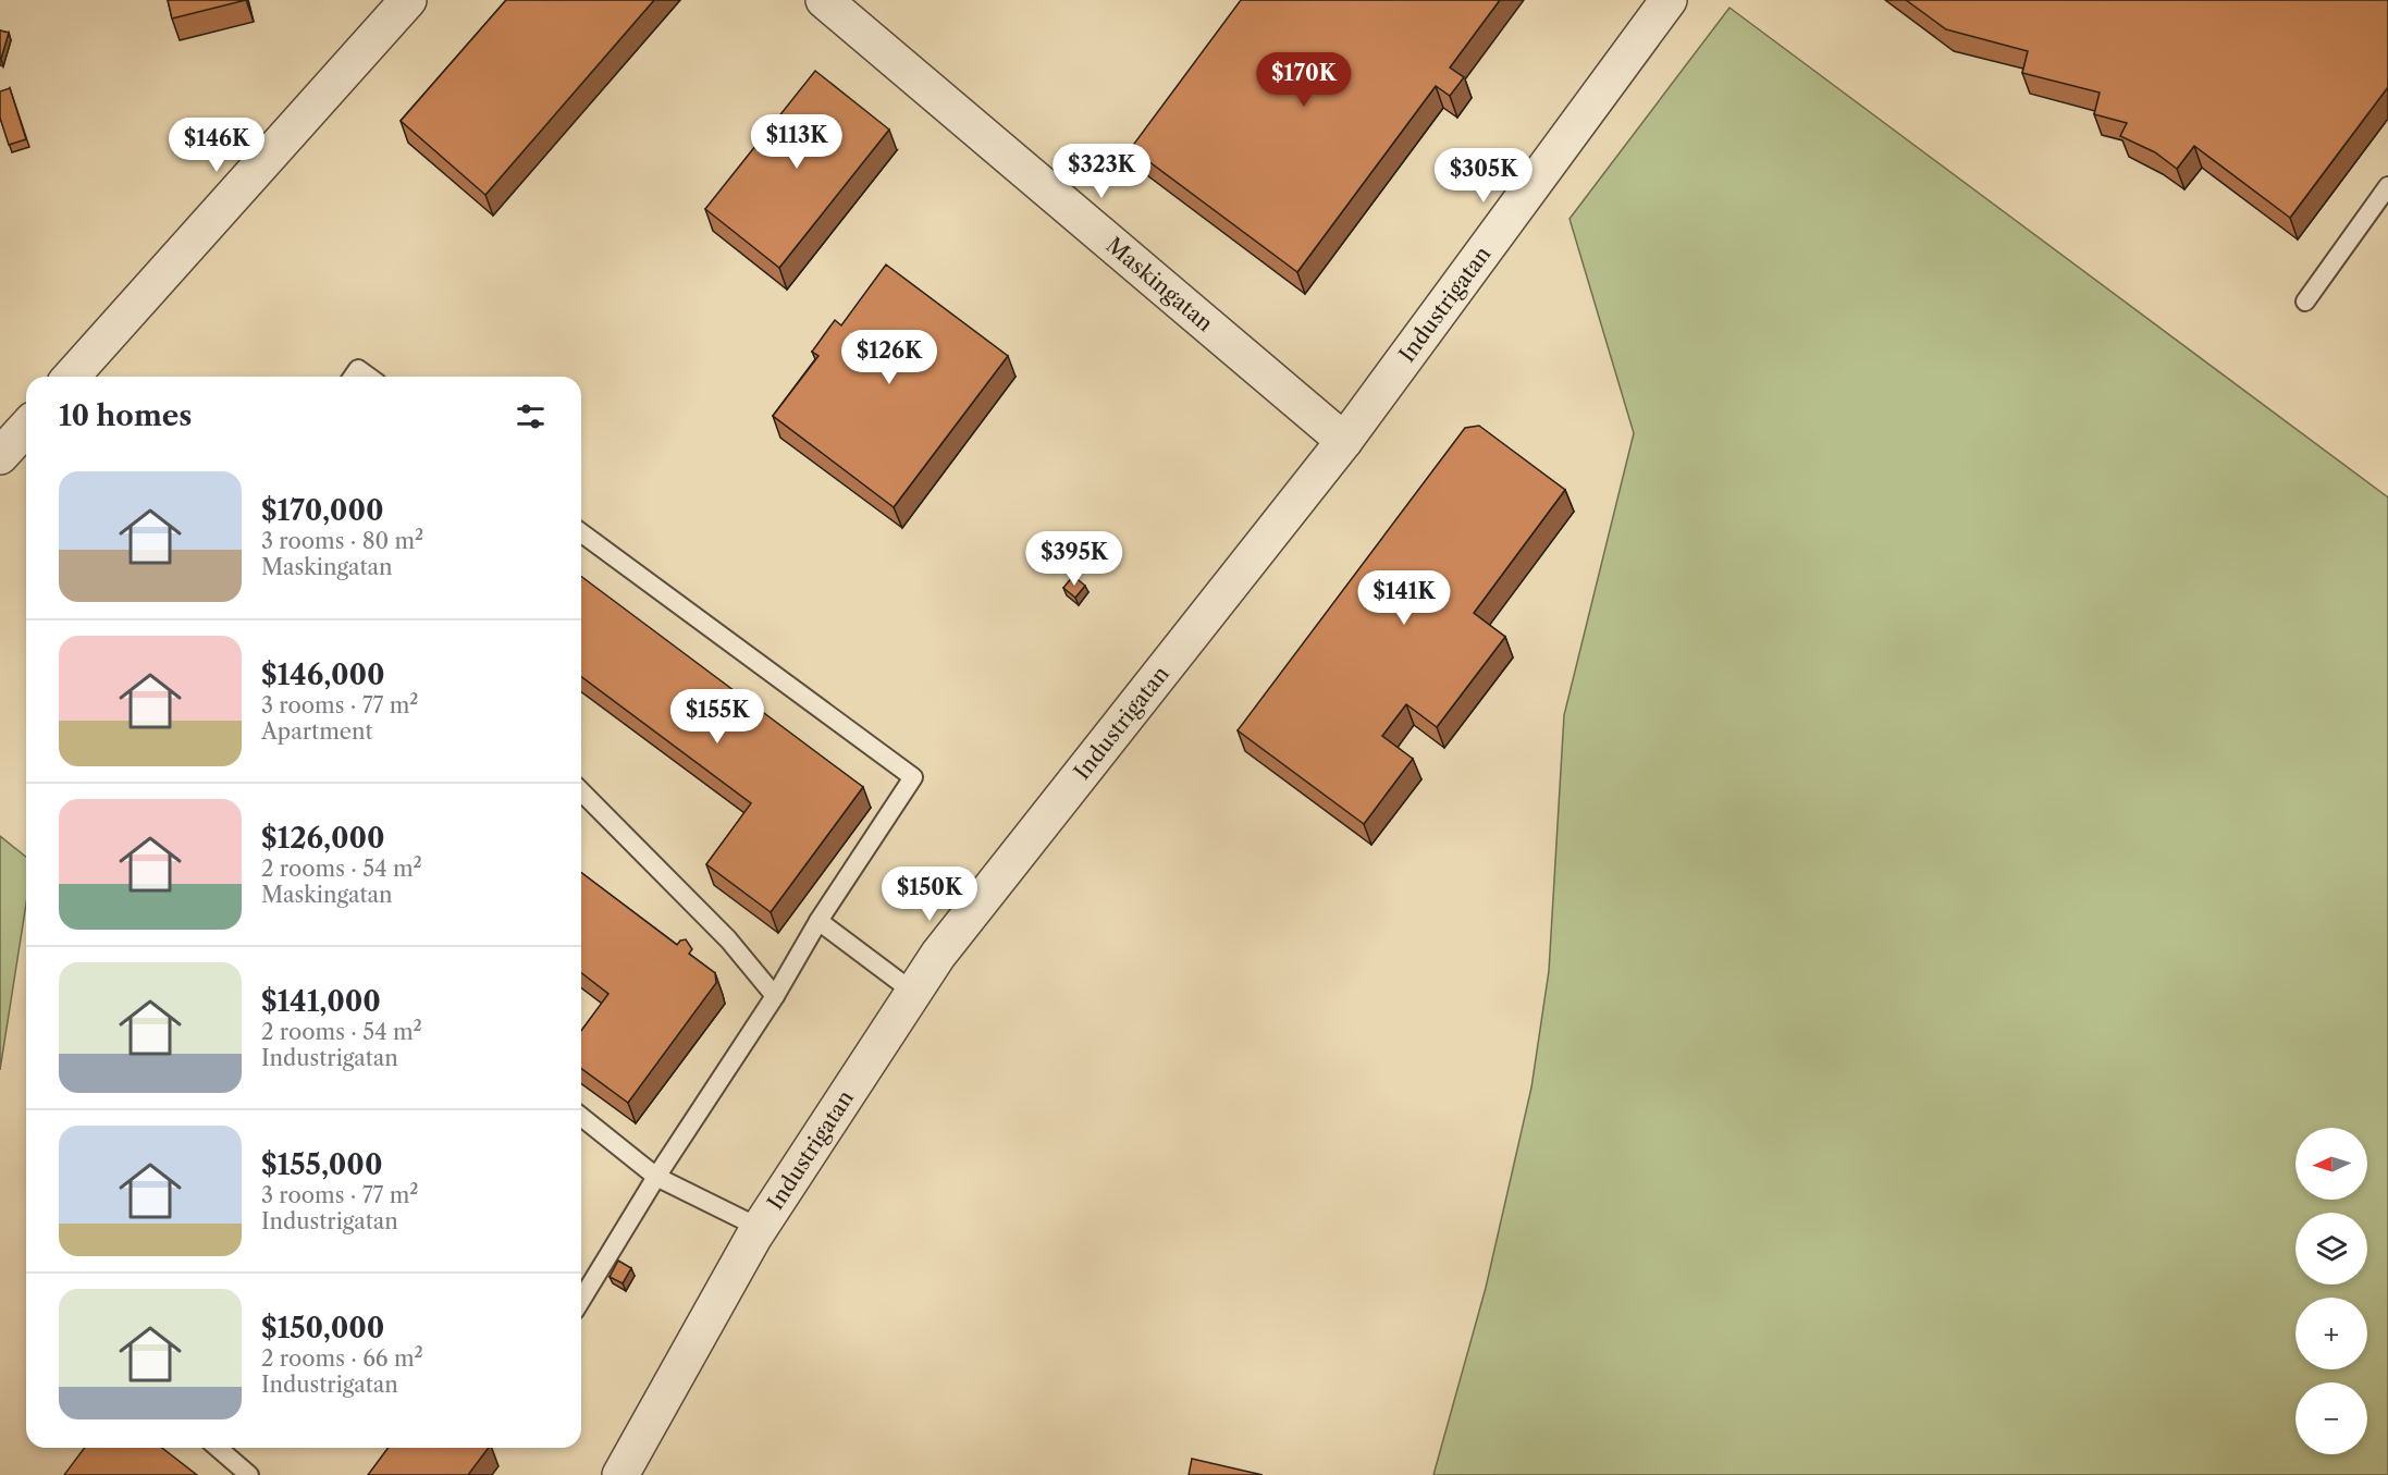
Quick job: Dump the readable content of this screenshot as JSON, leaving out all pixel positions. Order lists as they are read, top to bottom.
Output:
{
  "streets": {
    "street": ["Maskingatan", "Industrigatan"]
  },
  "crossings": [
    ["Maskingatan", "Industrigatan"]
  ],
  "north": "left",
  "page": {
    "price": [
      "$170K",
      "$113K",
      "$146K",
      "$323K",
      "$305K",
      "$126K",
      "$395K",
      "$141K",
      "$155K",
      "$150K"
    ],
    "heading": "10 homes",
    "list": [
      {
        "name": "$170,000",
        "note": "3 rooms · 80 m² · Maskingatan"
      },
      {
        "name": "$146,000",
        "note": "3 rooms · 77 m² · Apartment"
      },
      {
        "name": "$126,000",
        "note": "2 rooms · 54 m² · Maskingatan"
      },
      {
        "name": "$141,000",
        "note": "2 rooms · 54 m² · Industrigatan"
      },
      {
        "name": "$155,000",
        "note": "3 rooms · 77 m² · Industrigatan"
      },
      {
        "name": "$150,000",
        "note": "2 rooms · 66 m² · Industrigatan"
      }
    ],
    "map_buttons": ["+", "−"]
  }
}
